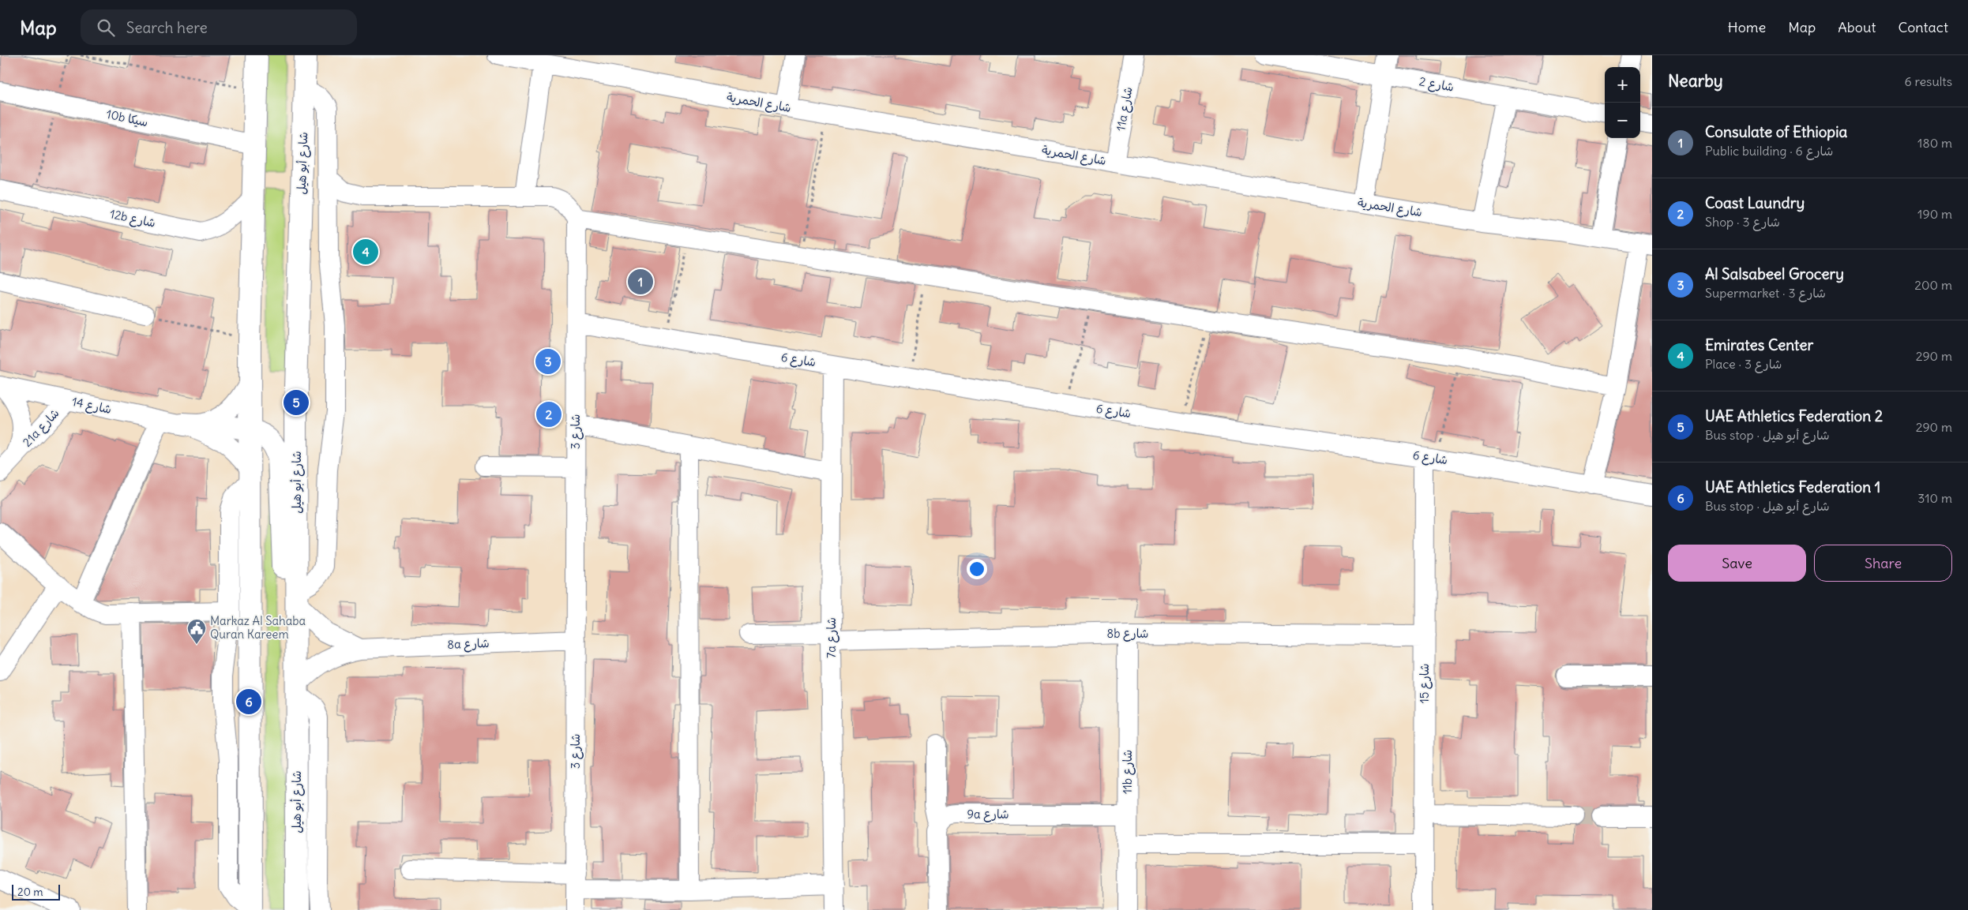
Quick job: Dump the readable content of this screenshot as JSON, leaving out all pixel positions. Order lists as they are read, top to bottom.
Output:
{
  "streets": {
    "main road": ["شارع أبو هيل"],
    "street": [
      "شارع 2",
      "شارع الحمرية",
      "11a شارع",
      "10b سيكا",
      "12b شارع",
      "شارع 6",
      "شارع 14",
      "21a شارع",
      "شارع 3",
      "8b شارع",
      "7a شارع",
      "8a شارع",
      "شارع 15",
      "11b شارع",
      "9a شارع"
    ]
  },
  "crossings": [
    ["شارع الحمرية", "11a شارع"],
    ["شارع أبو هيل", "8a شارع"],
    ["شارع 6", "شارع 3"],
    ["شارع 6", "7a شارع"],
    ["شارع 6", "شارع 15"],
    ["شارع 14", "21a شارع"],
    ["شارع 3", "8a شارع"],
    ["8b شارع", "7a شارع"],
    ["8b شارع", "شارع 15"],
    ["8b شارع", "11b شارع"],
    ["11b شارع", "9a شارع"]
  ],
  "places": {
    "public building": ["Markaz Al Sahaba Quran Kareem"]
  },
  "scale_bar": "20 m",
  "page": {
    "header": "Map",
    "search": "Search here",
    "nav": [
      "Home",
      "Map",
      "About",
      "Contact"
    ],
    "heading": ["Nearby", "6 results"],
    "map_buttons": ["+", "−"],
    "list": [
      {
        "mark": "1",
        "name": "Consulate of Ethiopia",
        "note": "Public building · شارع 6",
        "value": "180 m"
      },
      {
        "mark": "2",
        "name": "Coast Laundry",
        "note": "Shop · شارع 3",
        "value": "190 m"
      },
      {
        "mark": "3",
        "name": "Al Salsabeel Grocery",
        "note": "Supermarket · شارع 3",
        "value": "200 m"
      },
      {
        "mark": "4",
        "name": "Emirates Center",
        "note": "Place · شارع 3",
        "value": "290 m"
      },
      {
        "mark": "5",
        "name": "UAE Athletics Federation 2",
        "note": "Bus stop · شارع أبو هيل",
        "value": "290 m"
      },
      {
        "mark": "6",
        "name": "UAE Athletics Federation 1",
        "note": "Bus stop · شارع أبو هيل",
        "value": "310 m"
      }
    ],
    "pins": [
      "4",
      "1",
      "3",
      "5",
      "2",
      "6"
    ],
    "buttons": ["Save", "Share"],
    "scale": "20 m"
  }
}
